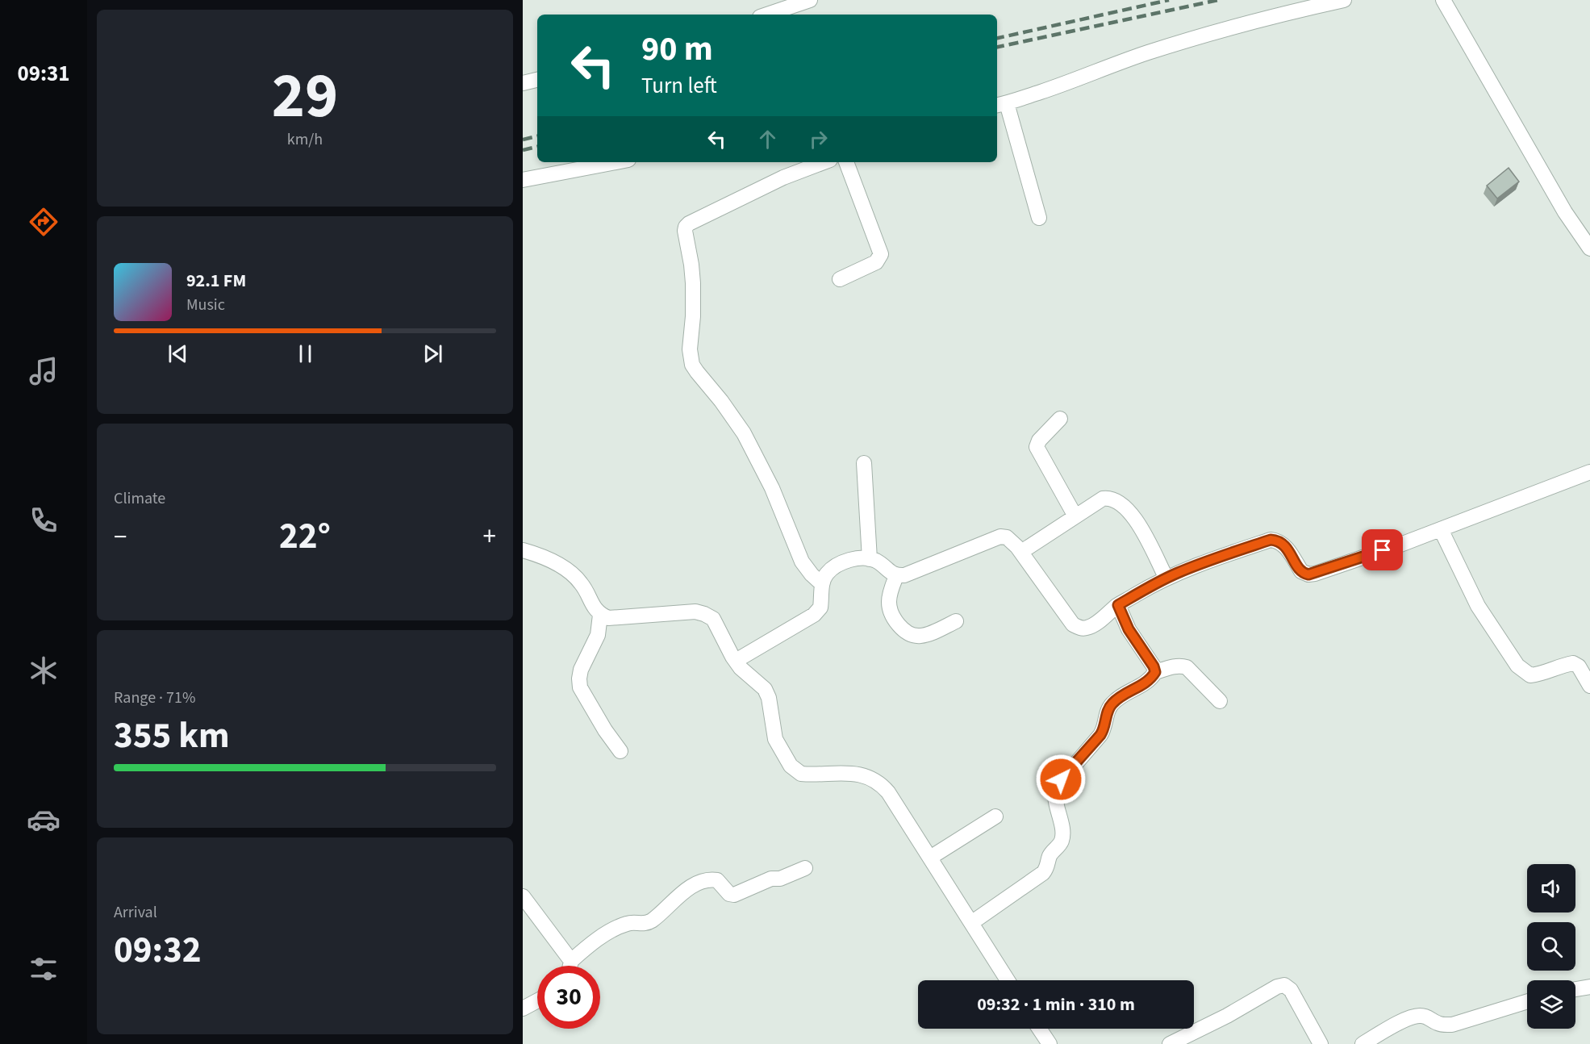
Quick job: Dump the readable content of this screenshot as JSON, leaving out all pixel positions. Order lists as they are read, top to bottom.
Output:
{
  "page": {
    "tabs": "09:31",
    "tile": [
      ["29", "km/h"],
      "Climate",
      ["Range · 71%", "355 km"],
      ["Arrival", "09:32"]
    ],
    "turn": ["90 m", "Turn left"],
    "song": ["92.1 FM", "Music"],
    "heat": ["−", "22°", "+"],
    "limit": "30",
    "trip": "09:32 · 1 min · 310 m"
  }
}
